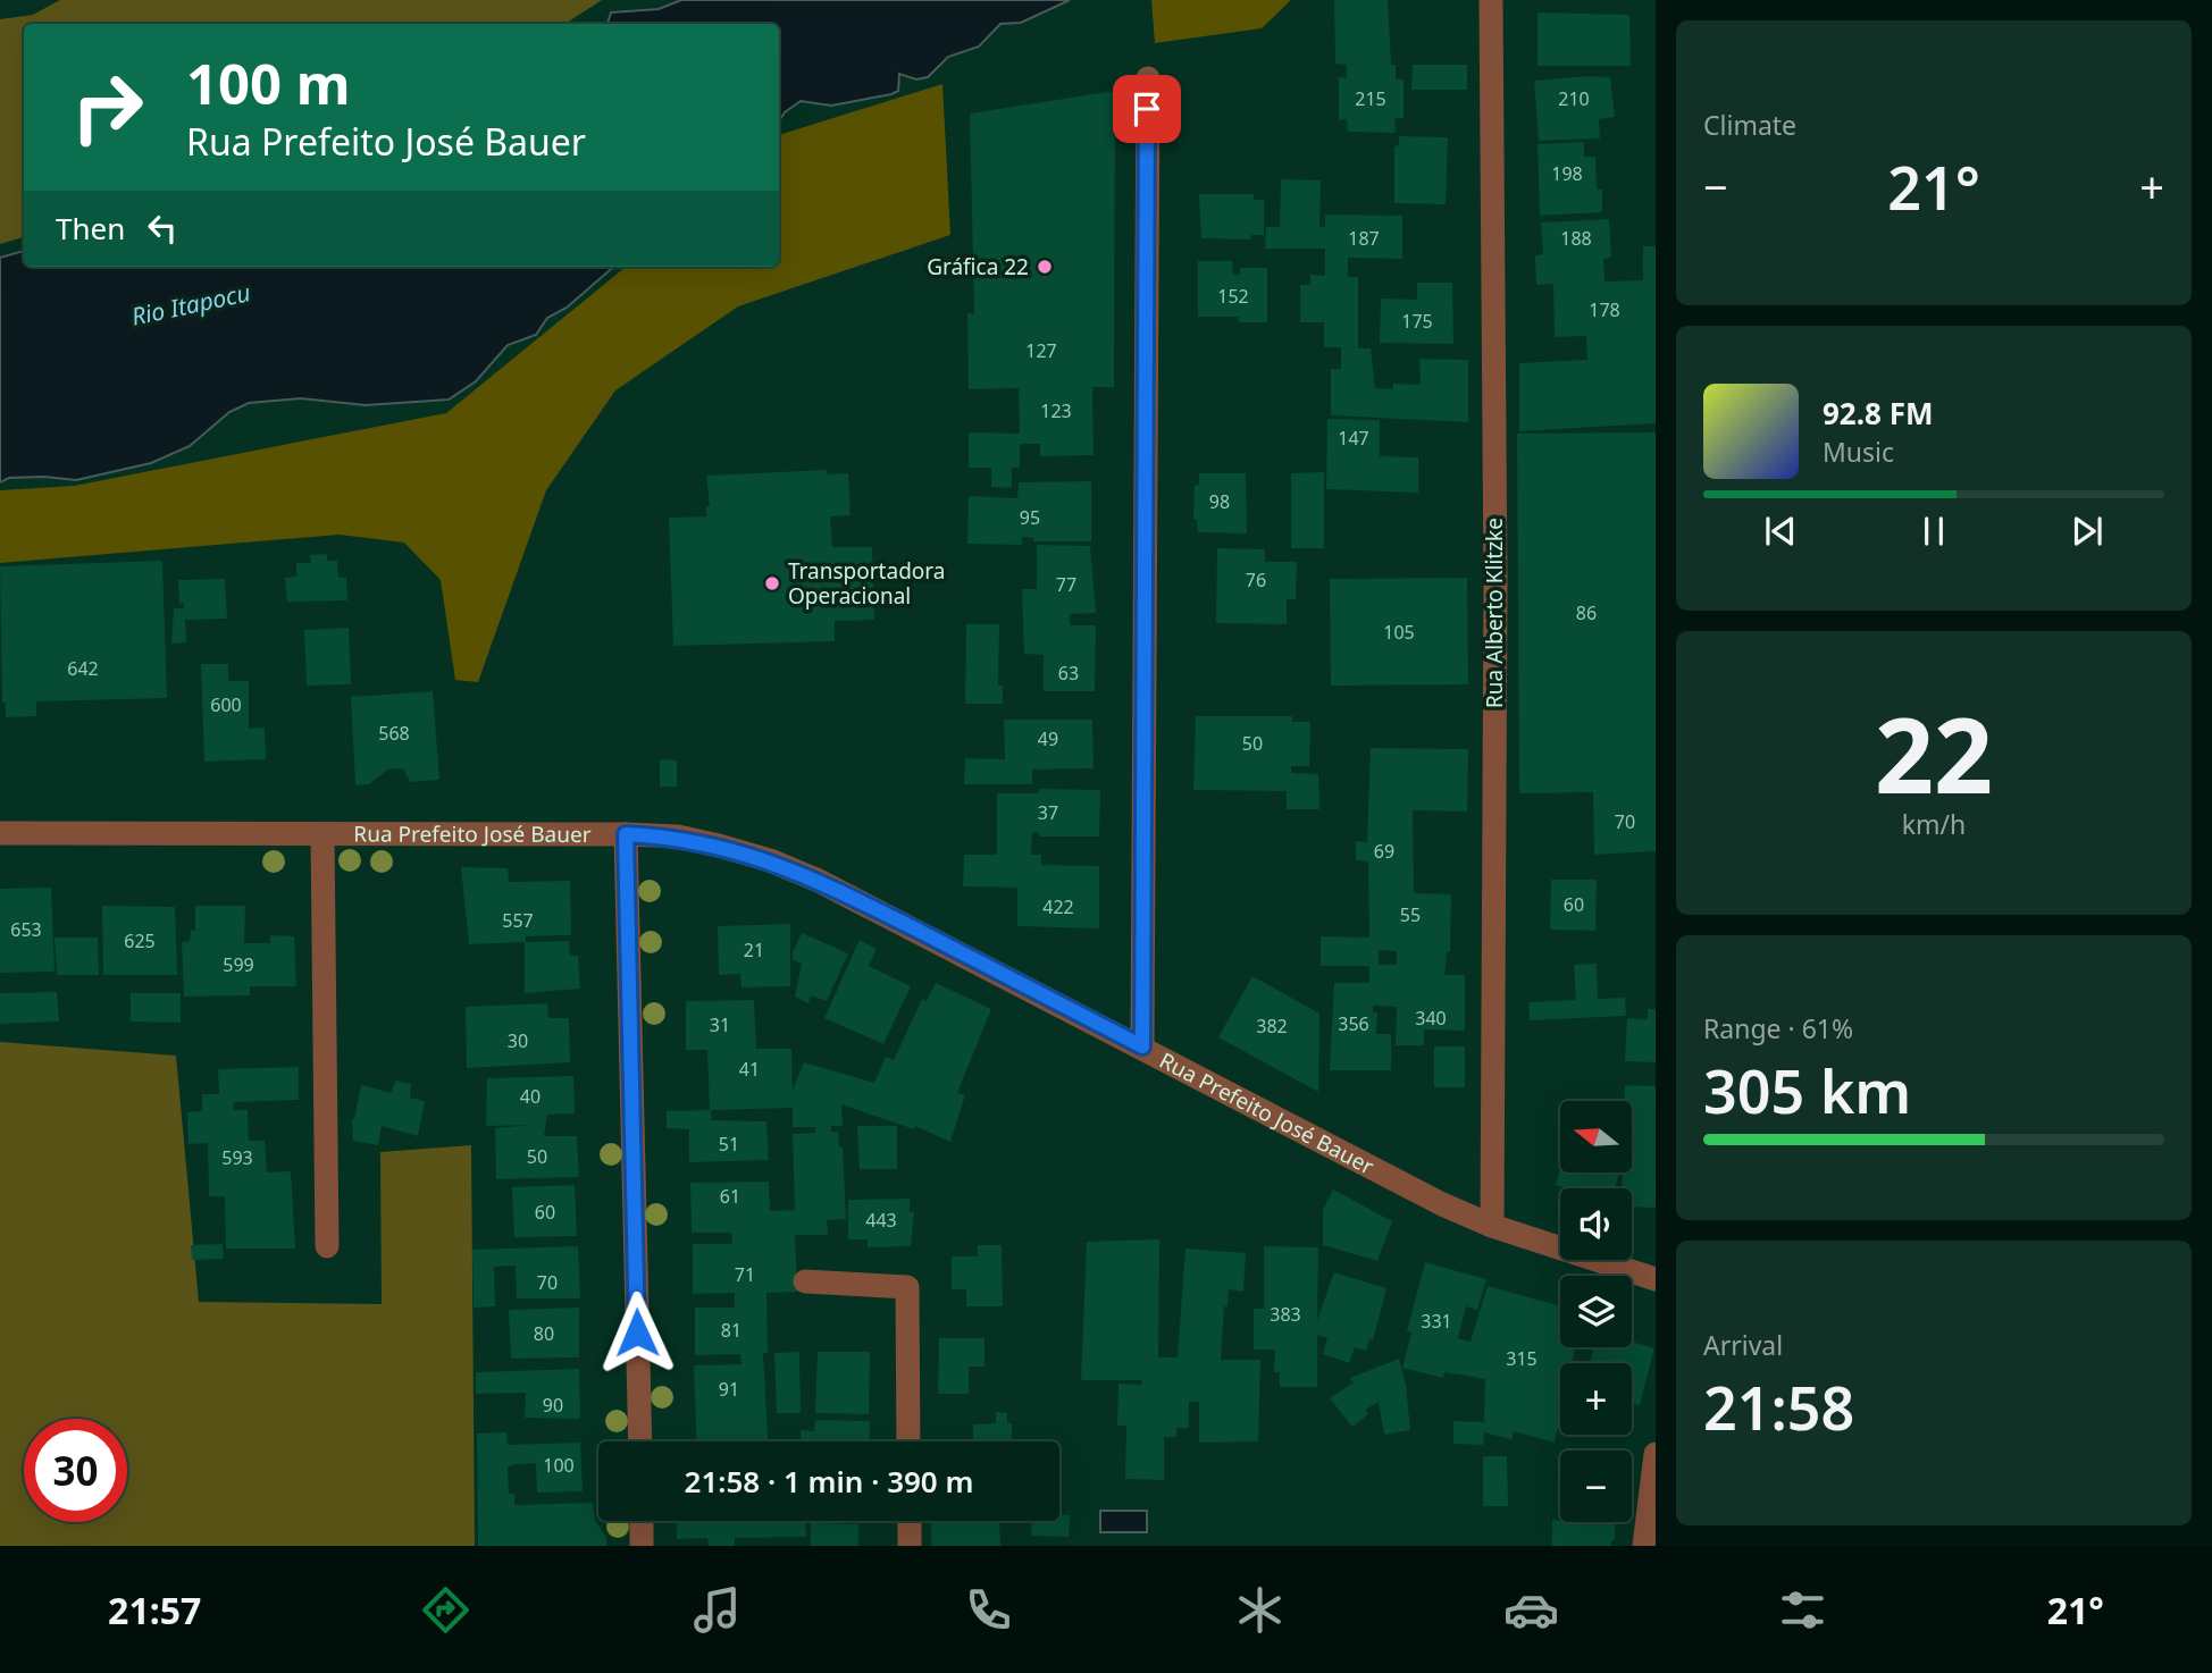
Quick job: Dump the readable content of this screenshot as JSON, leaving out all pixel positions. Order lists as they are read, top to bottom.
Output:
{
  "streets": {
    "street": ["Rua Alberto Klitzke", "Rua Prefeito José Bauer"]
  },
  "crossings": [
    ["Rua Alberto Klitzke", "Rua Prefeito José Bauer"]
  ],
  "water": ["Rio Itapocu"],
  "places": ["Gráfica 22", "Transportadora Operacional"],
  "house_numbers": [
    "215",
    "210",
    "198",
    "187",
    "188",
    "152",
    "178",
    "175",
    "127",
    "123",
    "147",
    "98",
    "95",
    "76",
    "77",
    "86",
    "105",
    "642",
    "63",
    "600",
    "568",
    "49",
    "50",
    "37",
    "70",
    "69",
    "60",
    "422",
    "55",
    "557",
    "653",
    "625",
    "21",
    "599",
    "340",
    "356",
    "31",
    "382",
    "30",
    "41",
    "40",
    "51",
    "50",
    "593",
    "61",
    "60",
    "443",
    "71",
    "70",
    "383",
    "331",
    "81",
    "80",
    "315",
    "91",
    "90",
    "100"
  ],
  "north": "left",
  "page": {
    "tile": [
      "Climate",
      ["22", "km/h"],
      ["Range · 61%", "305 km"],
      ["Arrival", "21:58"]
    ],
    "turn": ["100 m", "Rua Prefeito José Bauer"],
    "heat": ["−", "21°", "+"],
    "then": "Then",
    "song": ["92.8 FM", "Music"],
    "map_buttons": ["+", "−"],
    "limit": "30",
    "trip": "21:58 · 1 min · 390 m",
    "tabs": ["21:57", "21°"]
  }
}
